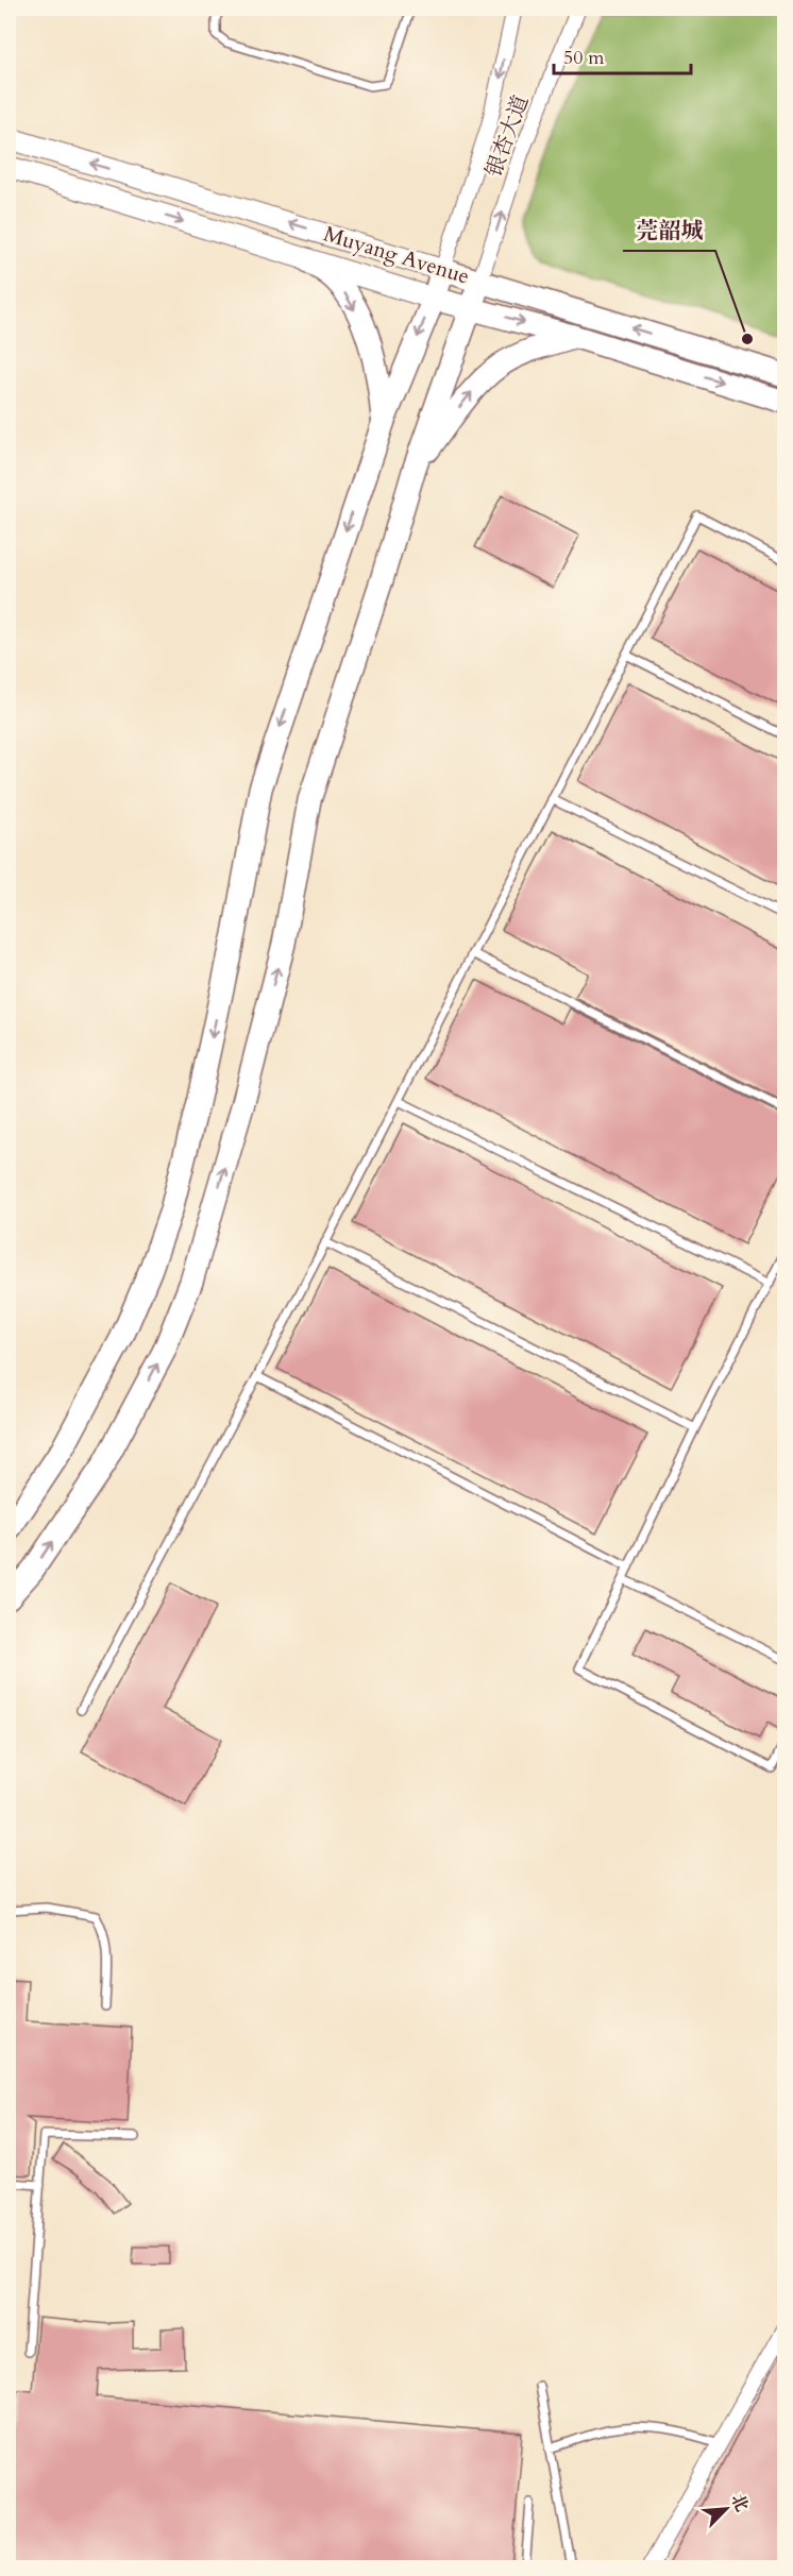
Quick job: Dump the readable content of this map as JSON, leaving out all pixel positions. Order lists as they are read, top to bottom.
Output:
{
  "streets": {
    "main road": ["Muyang Avenue"],
    "street": ["银杏大道"]
  },
  "crossings": [
    ["银杏大道", "Muyang Avenue"]
  ],
  "places": ["莞韶城"],
  "scale_bar": "50 m",
  "north": "top right"
}
